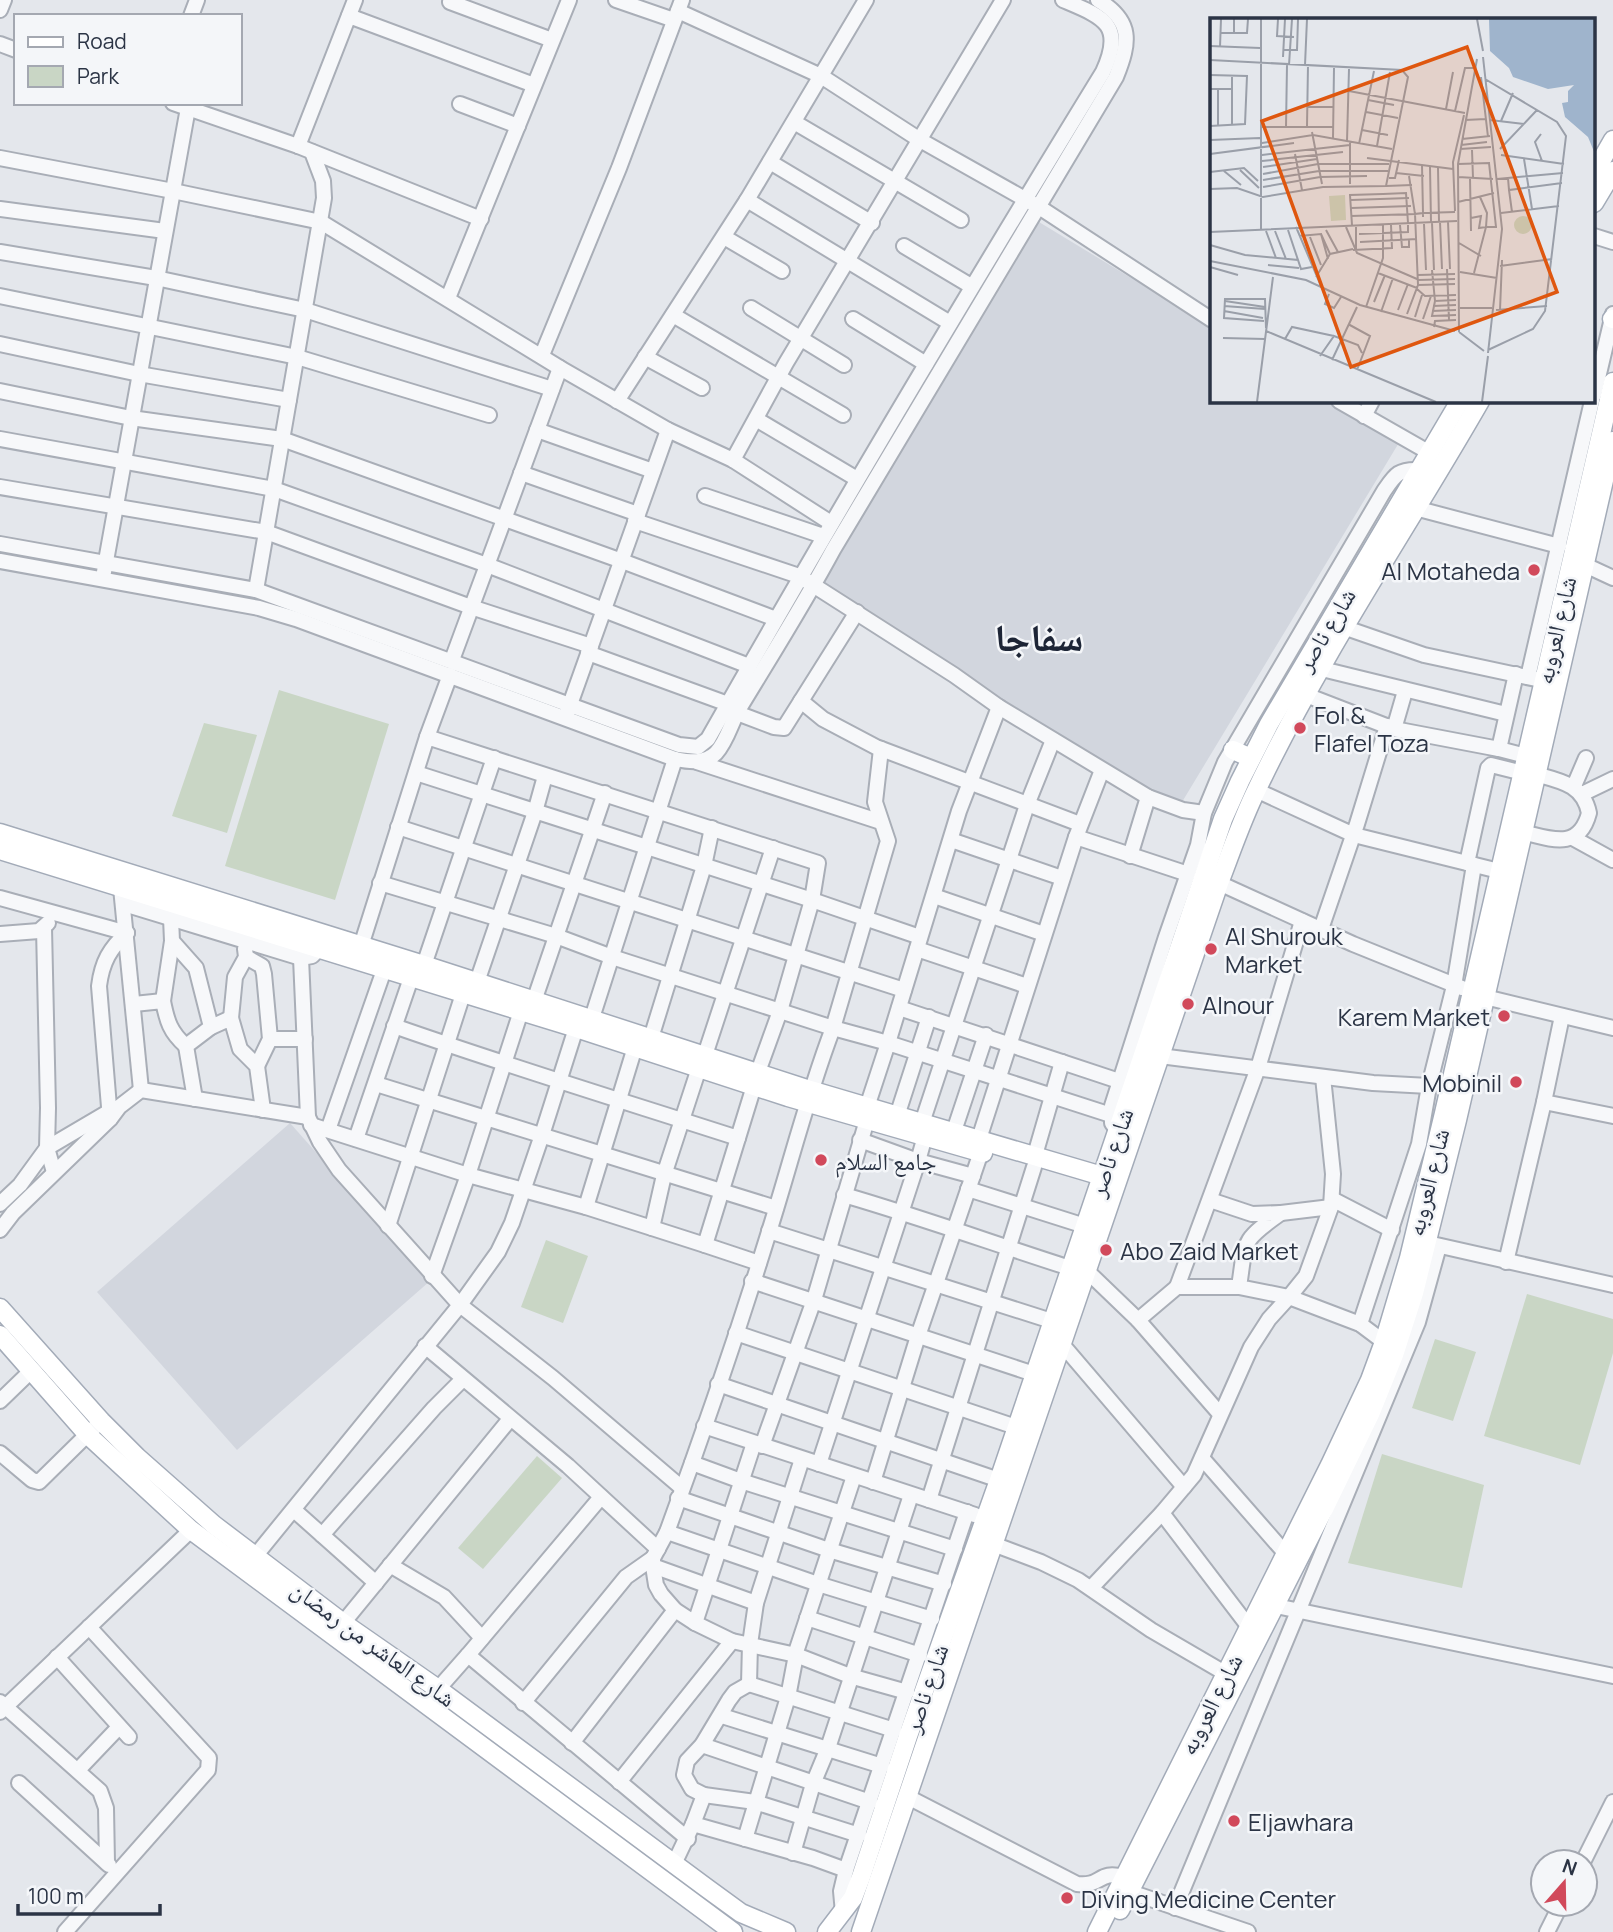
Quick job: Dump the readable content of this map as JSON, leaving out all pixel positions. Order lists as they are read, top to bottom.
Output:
{
  "streets": {
    "main road": ["شارع ناصر", "شارع العروبه", "شارع العاشر من رمضان"]
  },
  "districts": ["سفاجا"],
  "places": [
    "Al Motaheda",
    "Fol & Flafel Toza",
    "Al Shurouk Market",
    "Alnour",
    "Karem Market",
    "Mobinil",
    "جامع السلام",
    "Abo Zaid Market",
    "Eljawhara",
    "Diving Medicine Center"
  ],
  "legend": ["Road", "Park"],
  "scale_bar": "100 m",
  "north": "top"
}
